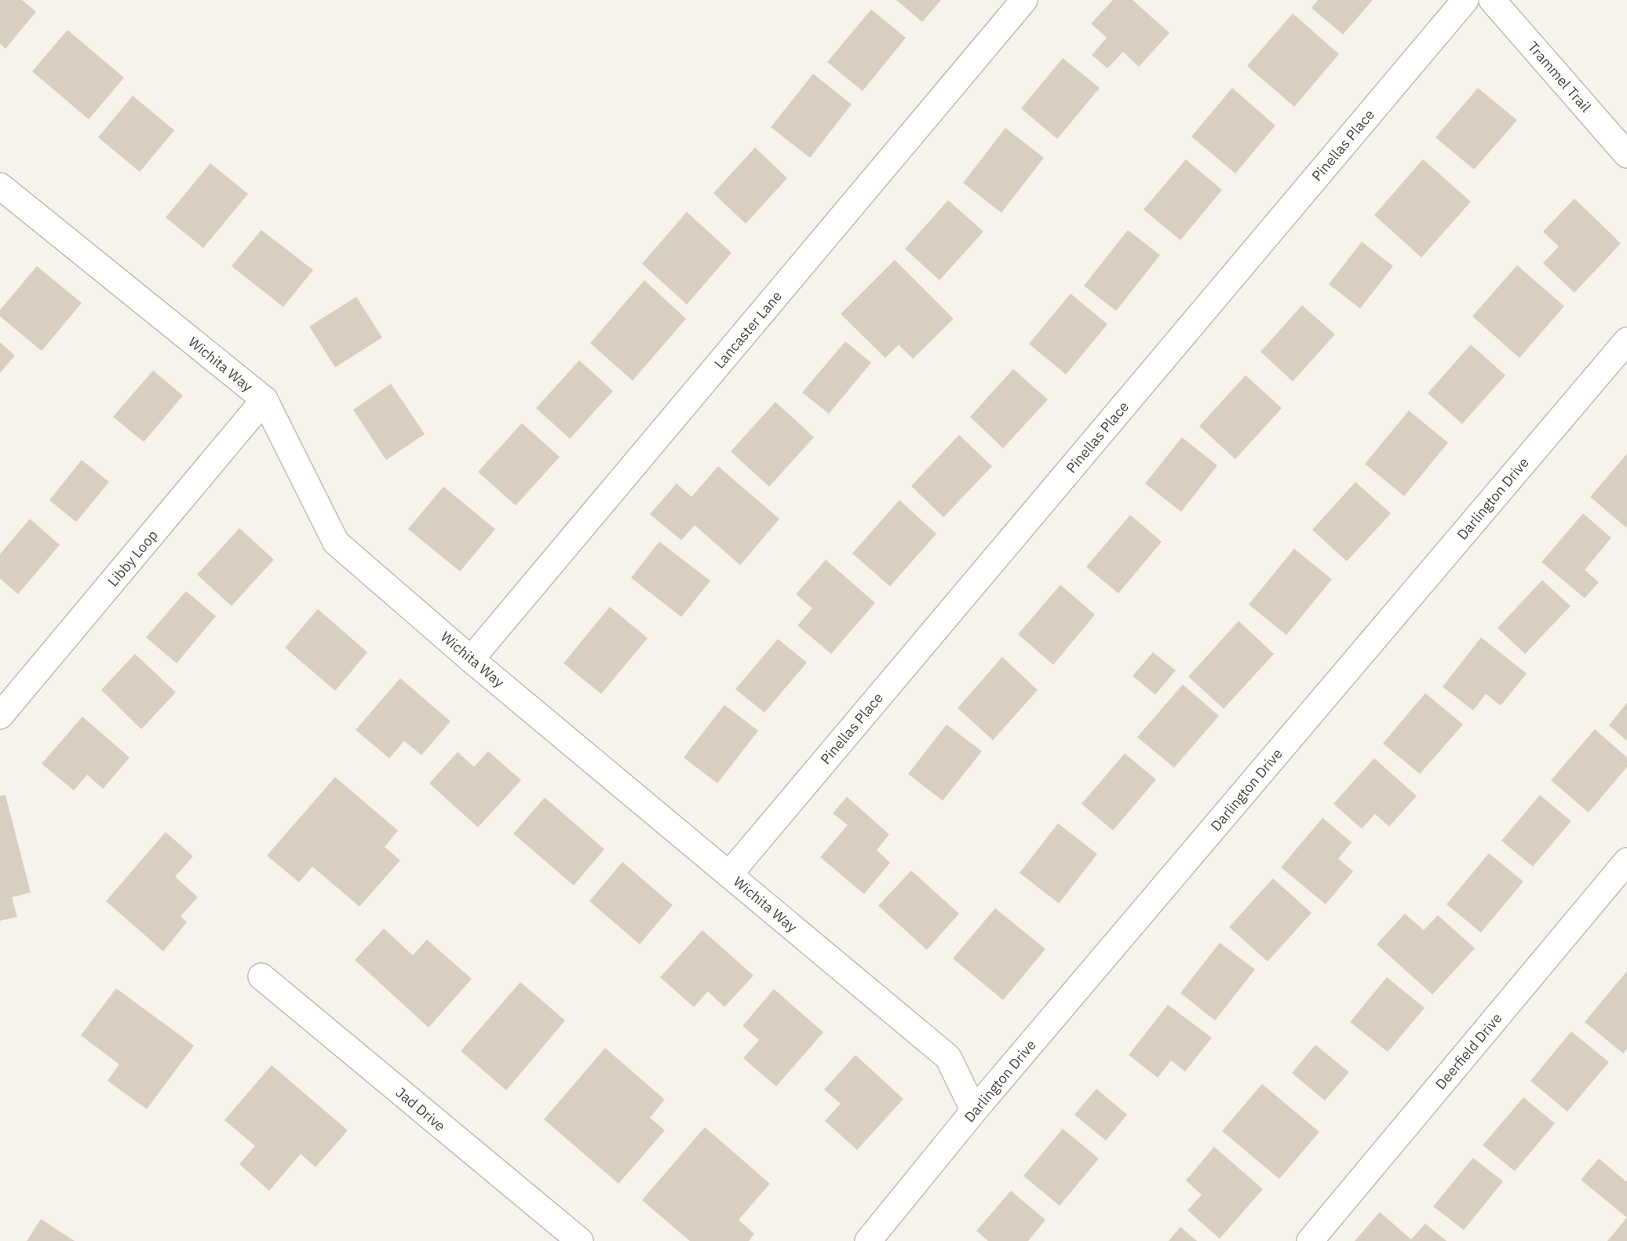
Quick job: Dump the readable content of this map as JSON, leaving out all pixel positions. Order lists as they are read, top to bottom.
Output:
{
  "streets": {
    "street": [
      "Trammel Trail",
      "Pinellas Place",
      "Lancaster Lane",
      "Wichita Way",
      "Darlington Drive",
      "Libby Loop",
      "Deerfield Drive",
      "Jad Drive"
    ]
  },
  "crossings": [
    ["Pinellas Place", "Wichita Way"],
    ["Lancaster Lane", "Wichita Way"],
    ["Wichita Way", "Darlington Drive"],
    ["Wichita Way", "Libby Loop"]
  ]
}
